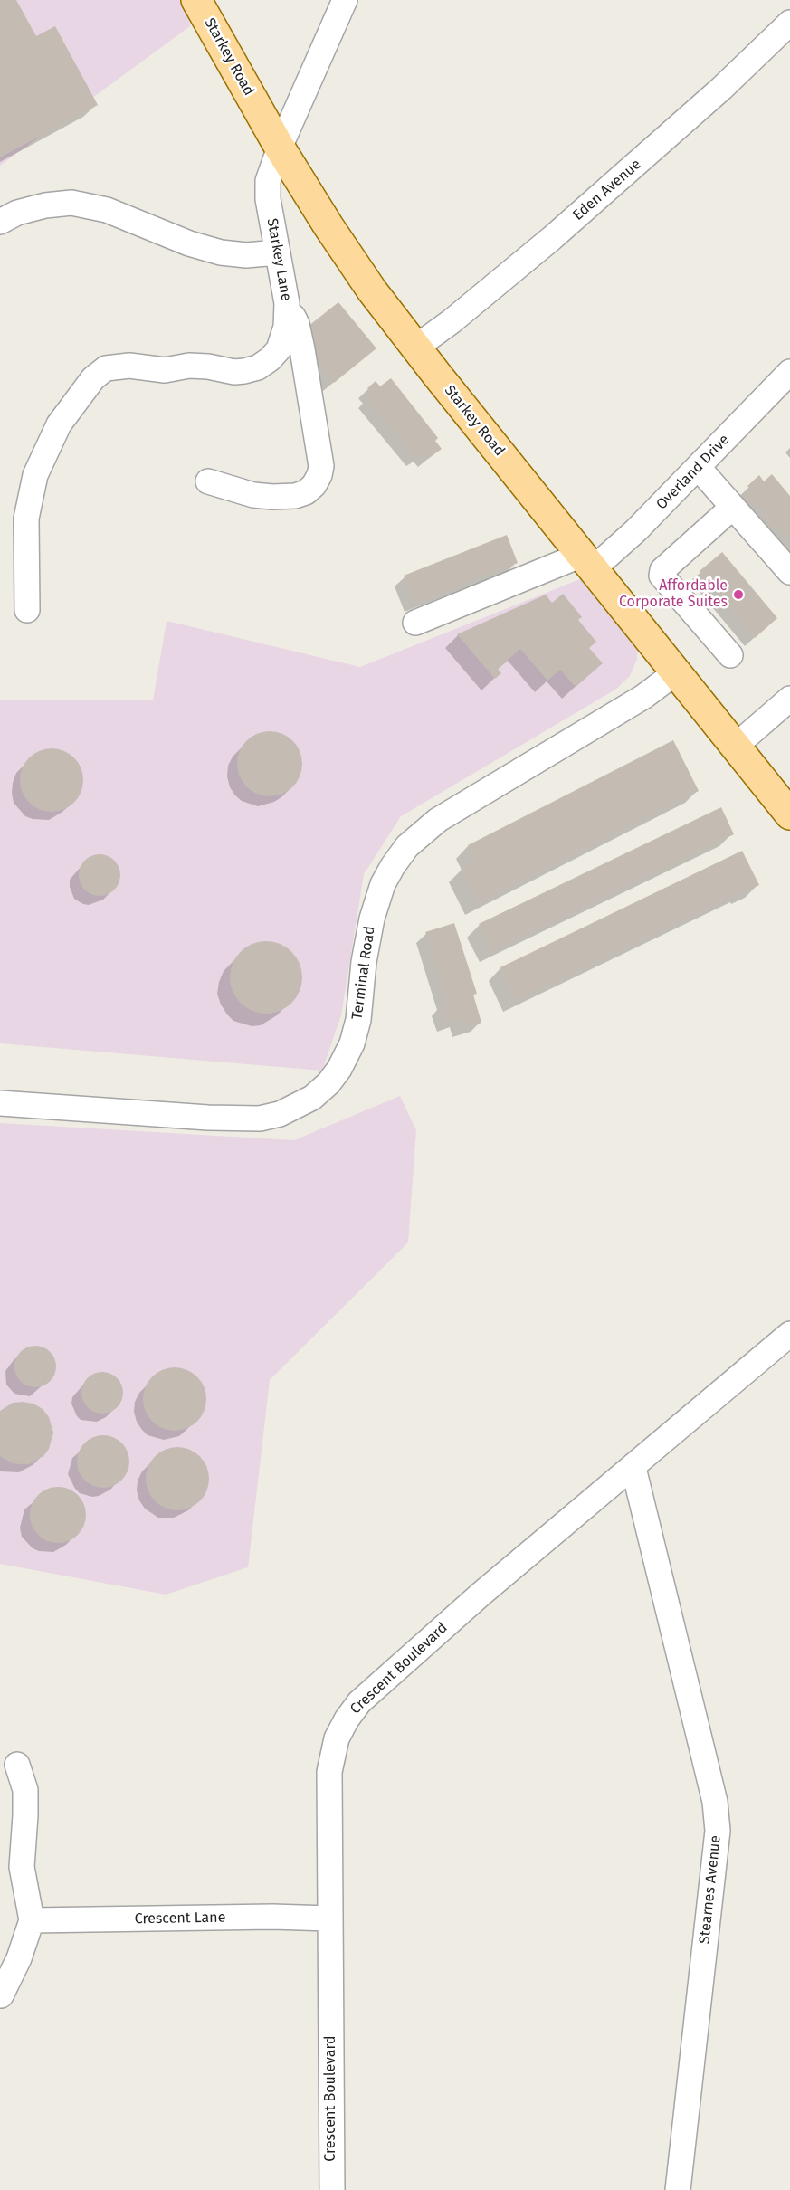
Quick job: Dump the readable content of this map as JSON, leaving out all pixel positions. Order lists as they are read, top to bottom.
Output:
{
  "streets": {
    "main road": ["Starkey Road"],
    "street": [
      "Eden Avenue",
      "Starkey Lane",
      "Overland Drive",
      "Terminal Road",
      "Crescent Boulevard",
      "Stearnes Avenue",
      "Crescent Lane"
    ]
  },
  "crossings": [
    ["Starkey Road", "Eden Avenue"],
    ["Starkey Road", "Starkey Lane"],
    ["Starkey Road", "Overland Drive"],
    ["Starkey Road", "Terminal Road"],
    ["Crescent Boulevard", "Stearnes Avenue"],
    ["Crescent Boulevard", "Crescent Lane"]
  ],
  "places": ["Affordable Corporate Suites"]
}
